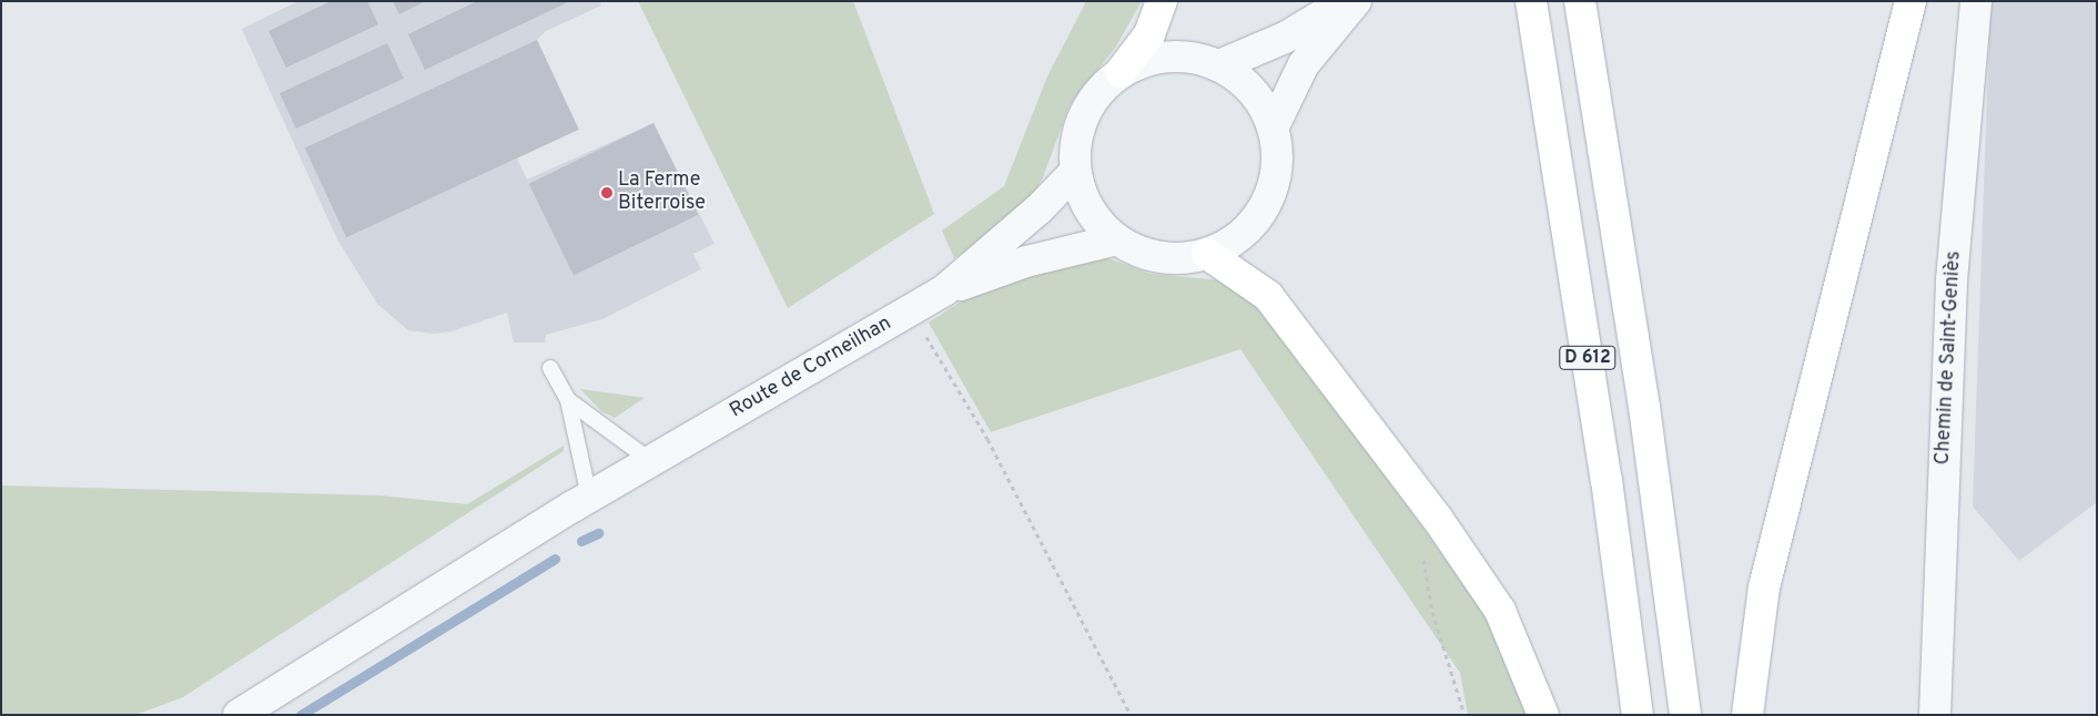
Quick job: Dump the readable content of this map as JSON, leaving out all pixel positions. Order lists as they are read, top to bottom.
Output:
{
  "streets": {
    "highway": ["D 612"],
    "street": ["Chemin de Saint-Geniès", "Route de Corneilhan"]
  },
  "places": ["La Ferme Biterroise"]
}
